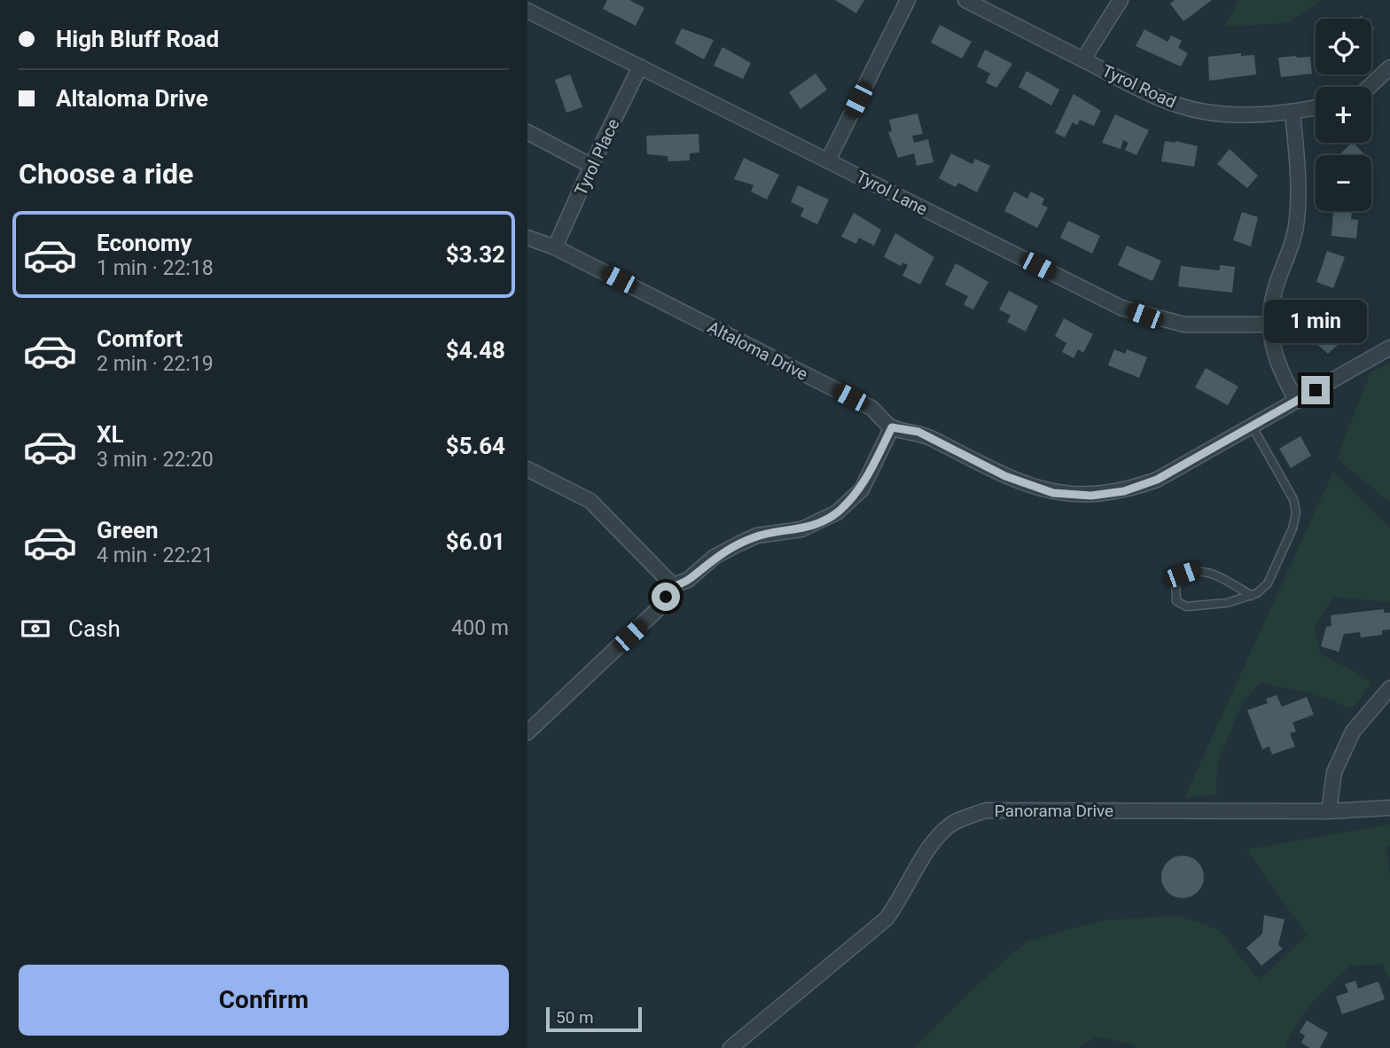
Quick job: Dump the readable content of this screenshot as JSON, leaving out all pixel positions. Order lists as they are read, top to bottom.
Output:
{
  "streets": {
    "street": [
      "Tyrol Road",
      "Tyrol Place",
      "Tyrol Lane",
      "Altaloma Drive",
      "Panorama Drive"
    ]
  },
  "crossings": [
    ["Tyrol Place", "Tyrol Lane"],
    ["Tyrol Place", "Altaloma Drive"]
  ],
  "scale_bar": "50 m",
  "page": {
    "banner": ["High Bluff Road", "Altaloma Drive"],
    "map_buttons": ["+", "−"],
    "heading": "Choose a ride",
    "list": [
      {
        "name": "Economy",
        "note": "1 min · 22:18",
        "value": "$3.32"
      },
      {
        "name": "Comfort",
        "note": "2 min · 22:19",
        "value": "$4.48"
      },
      {
        "name": "XL",
        "note": "3 min · 22:20",
        "value": "$5.64"
      },
      {
        "name": "Green",
        "note": "4 min · 22:21",
        "value": "$6.01"
      }
    ],
    "bubble": "1 min",
    "pay": ["Cash", "400 m"],
    "buttons": "Confirm",
    "scale": "50 m"
  }
}
